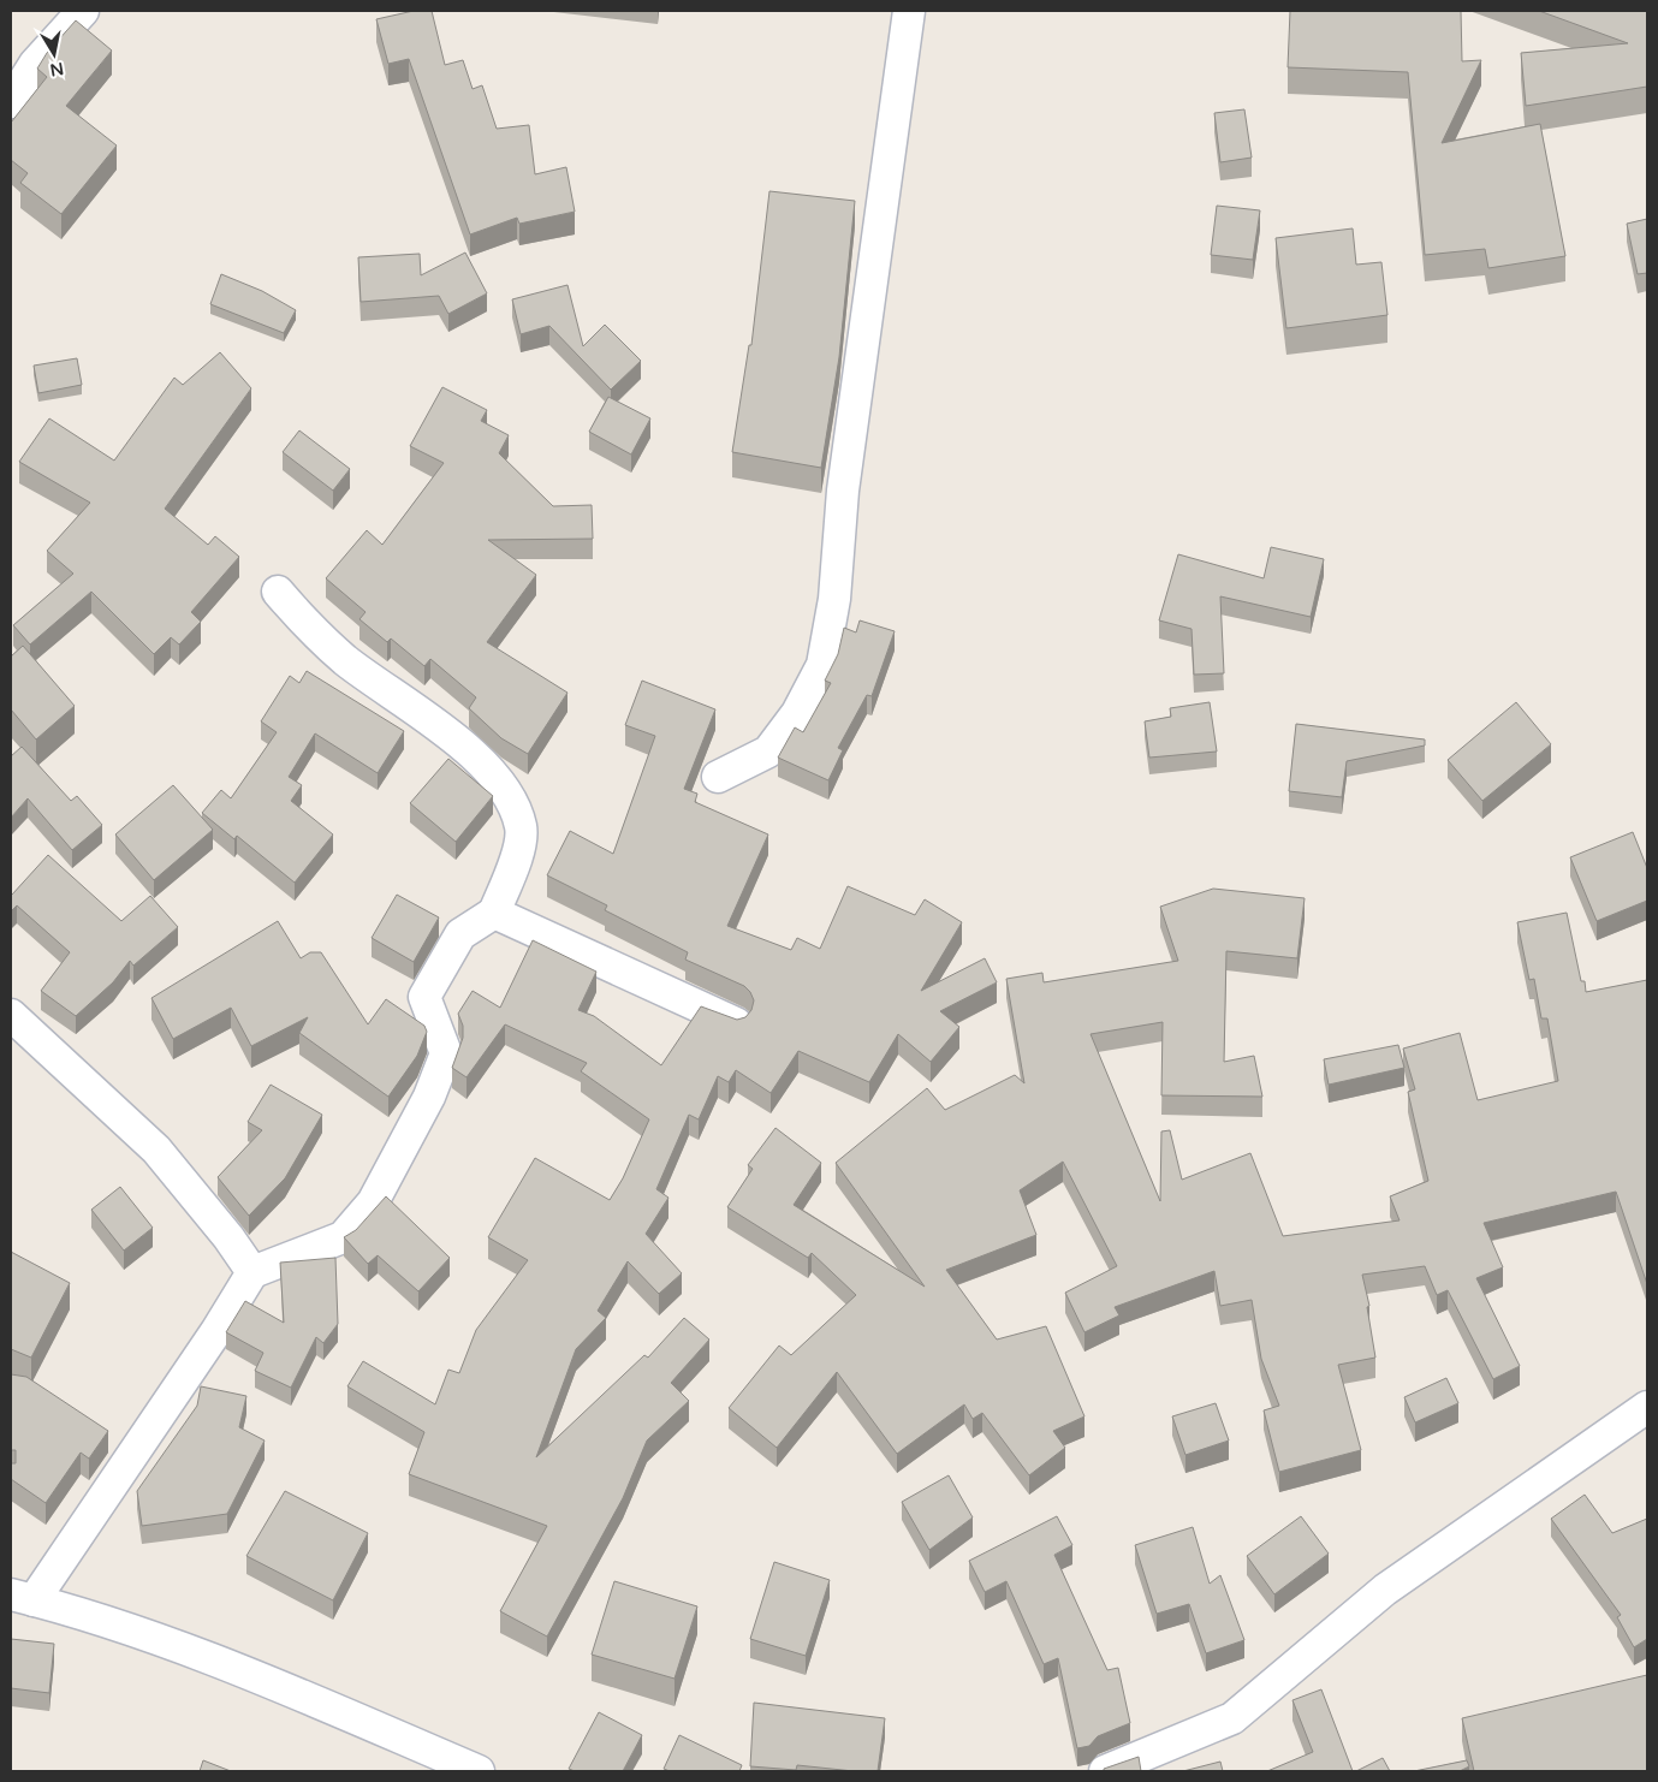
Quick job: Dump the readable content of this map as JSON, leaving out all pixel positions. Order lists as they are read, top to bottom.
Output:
{
  "north": "bottom"
}
